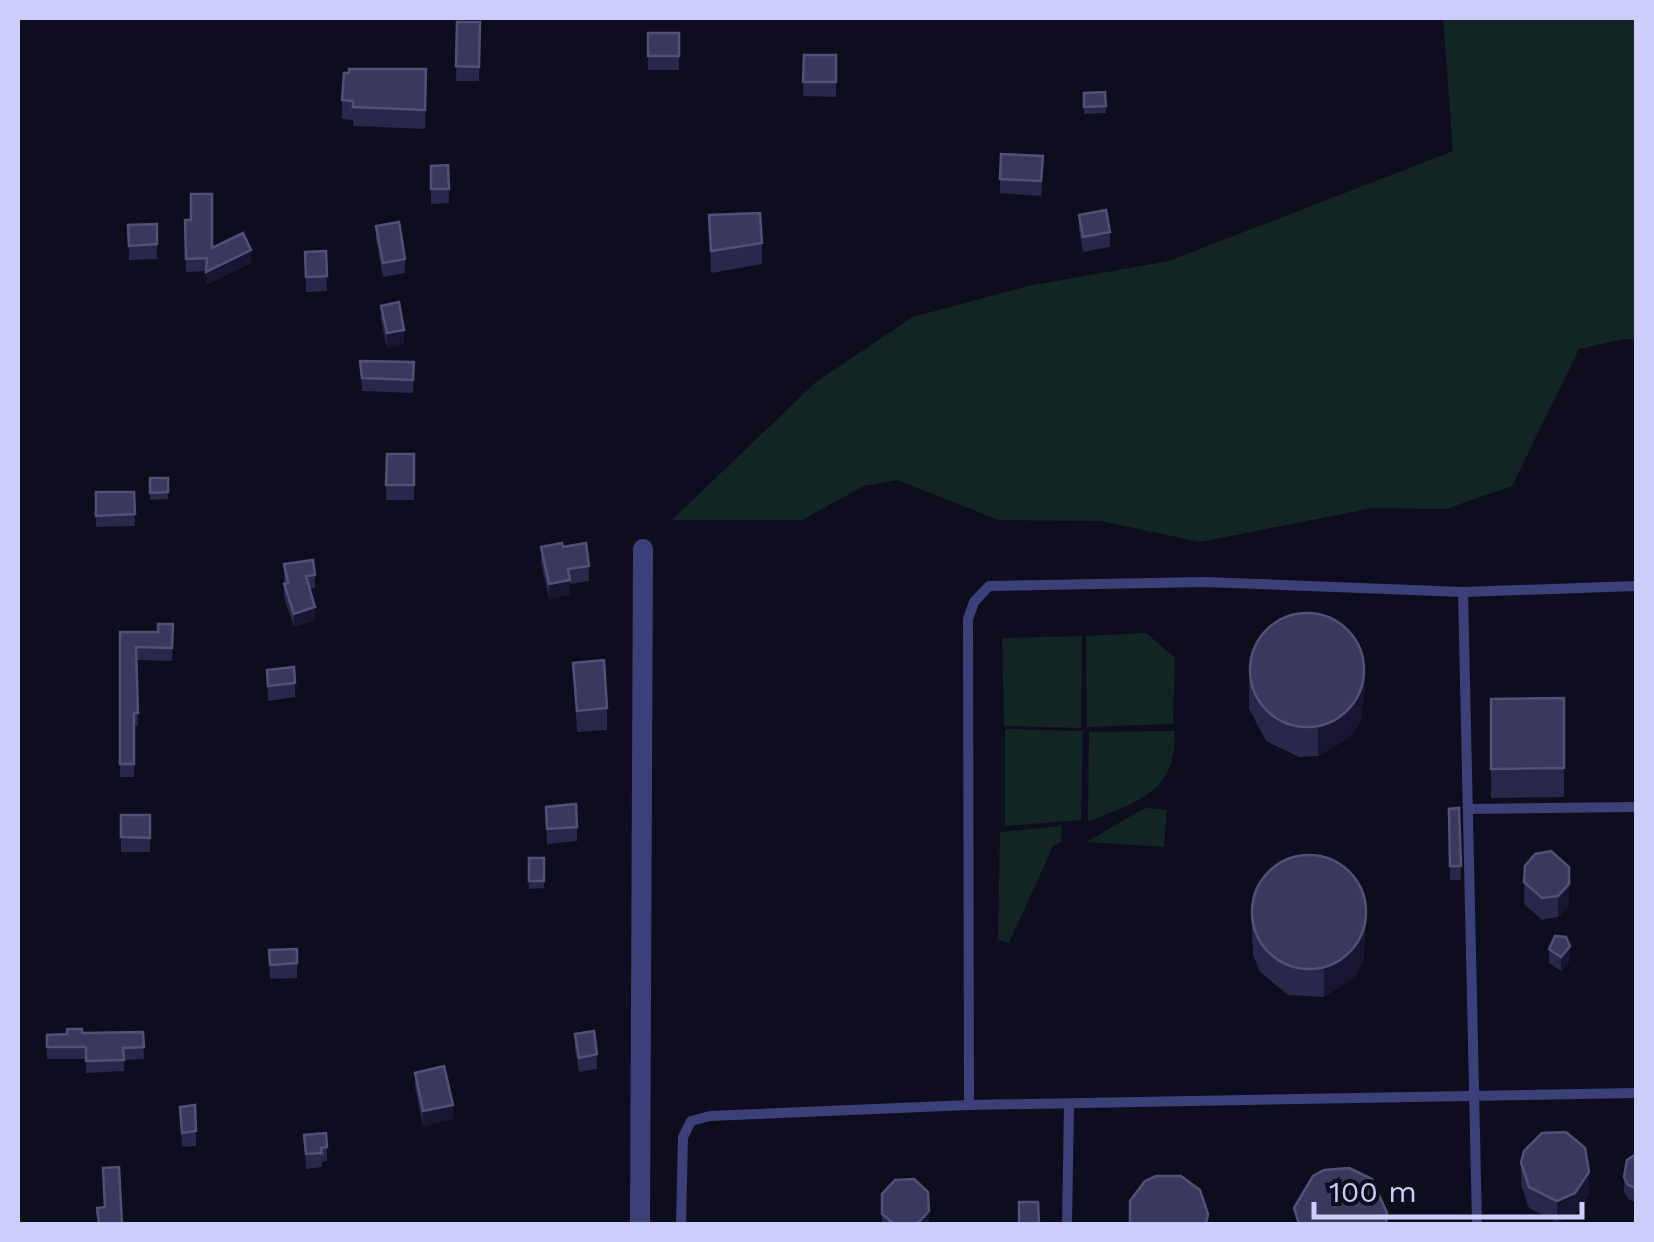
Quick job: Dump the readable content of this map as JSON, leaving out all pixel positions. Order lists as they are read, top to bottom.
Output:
{
  "scale_bar": "100 m"
}
